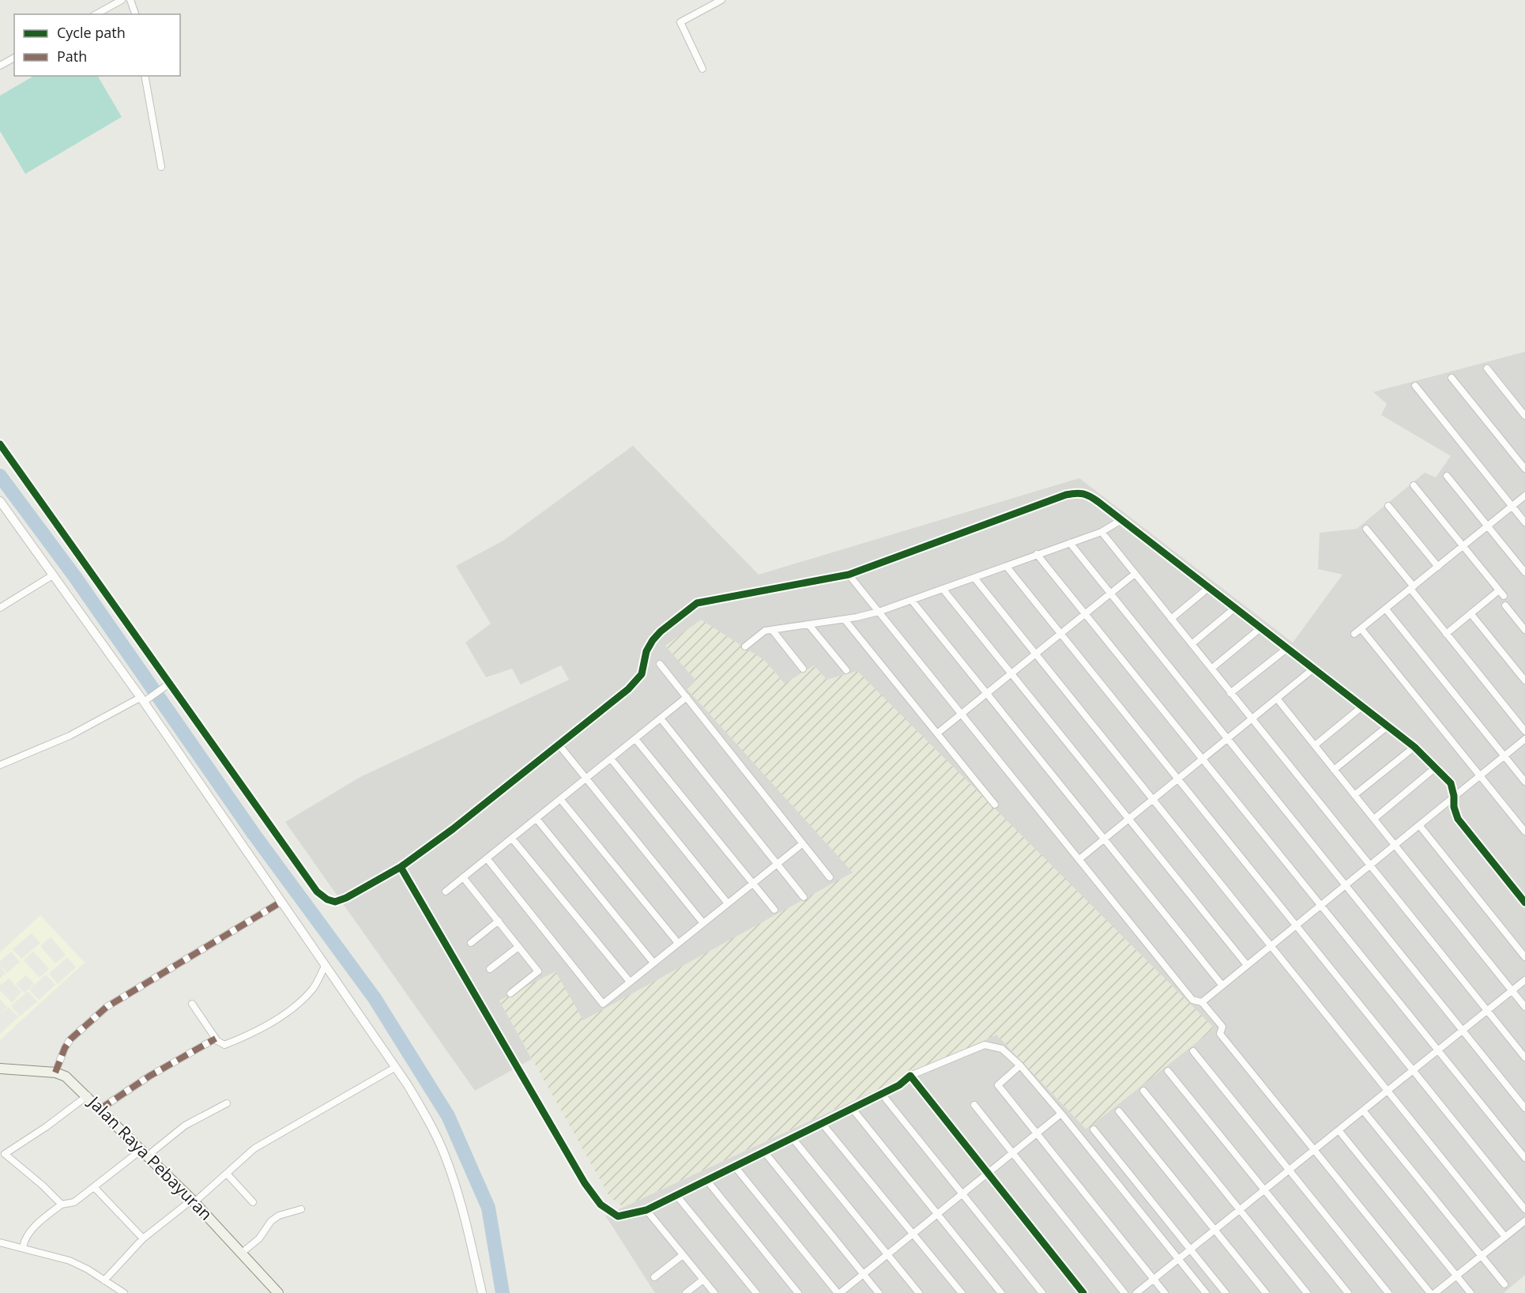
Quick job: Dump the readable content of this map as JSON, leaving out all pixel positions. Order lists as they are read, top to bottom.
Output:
{
  "streets": {
    "main road": ["Jalan Raya Pebayuran"]
  },
  "legend": ["Cycle path", "Path"]
}
